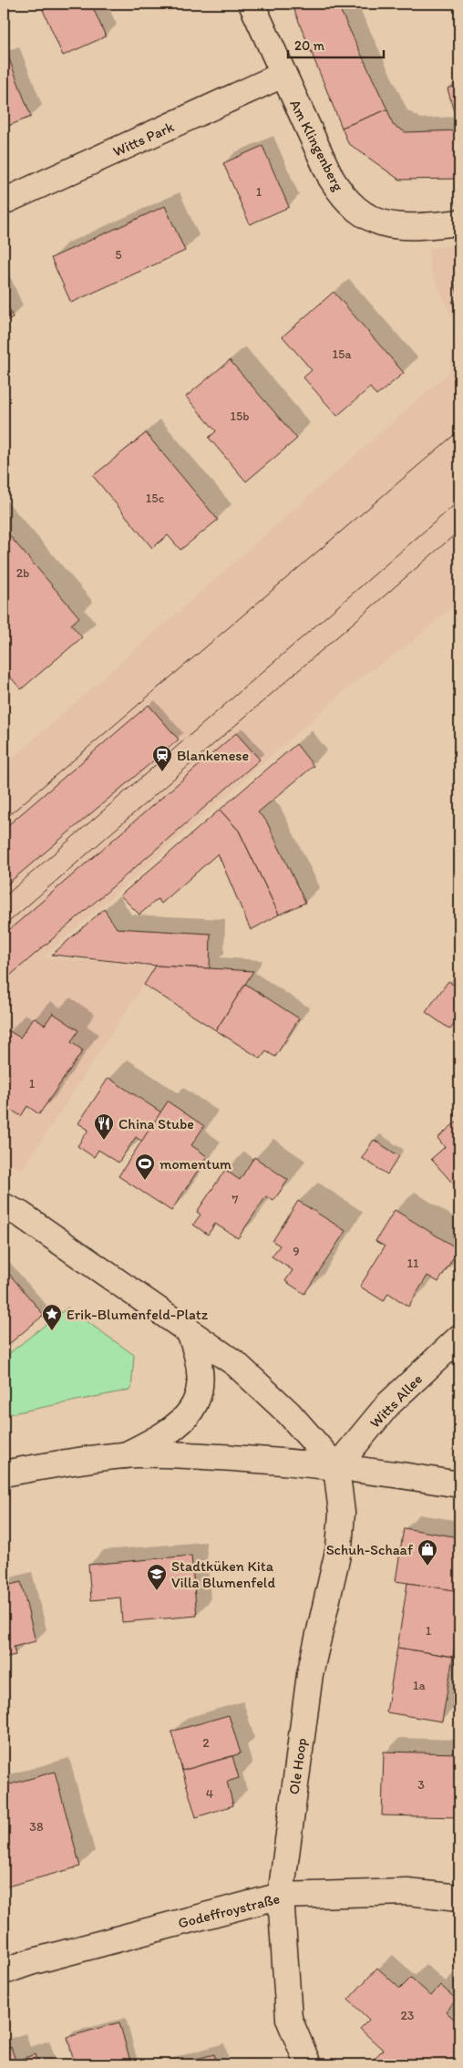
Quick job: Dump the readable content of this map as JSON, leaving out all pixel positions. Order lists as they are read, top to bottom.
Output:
{
  "streets": {
    "street": [
      "Witts Park",
      "Am Klingenberg",
      "Witts Allee",
      "Ole Hoop",
      "Godeffroystraße"
    ]
  },
  "crossings": [
    ["Witts Park", "Am Klingenberg"],
    ["Witts Allee", "Ole Hoop"],
    ["Ole Hoop", "Godeffroystraße"]
  ],
  "places": {
    "station": ["Blankenese"],
    "restaurant": ["China Stube"],
    "sports": ["momentum"],
    "place": ["Erik-Blumenfeld-Platz"],
    "shop": ["Schuh-Schaaf"],
    "school or university": ["Stadtküken Kita Villa Blumenfeld"]
  },
  "house_numbers": [
    "1",
    "5",
    "15a",
    "15b",
    "15c",
    "2b",
    "1",
    "7",
    "9",
    "11",
    "1",
    "1a",
    "2",
    "3",
    "4",
    "38",
    "23"
  ],
  "scale_bar": "20 m"
}
